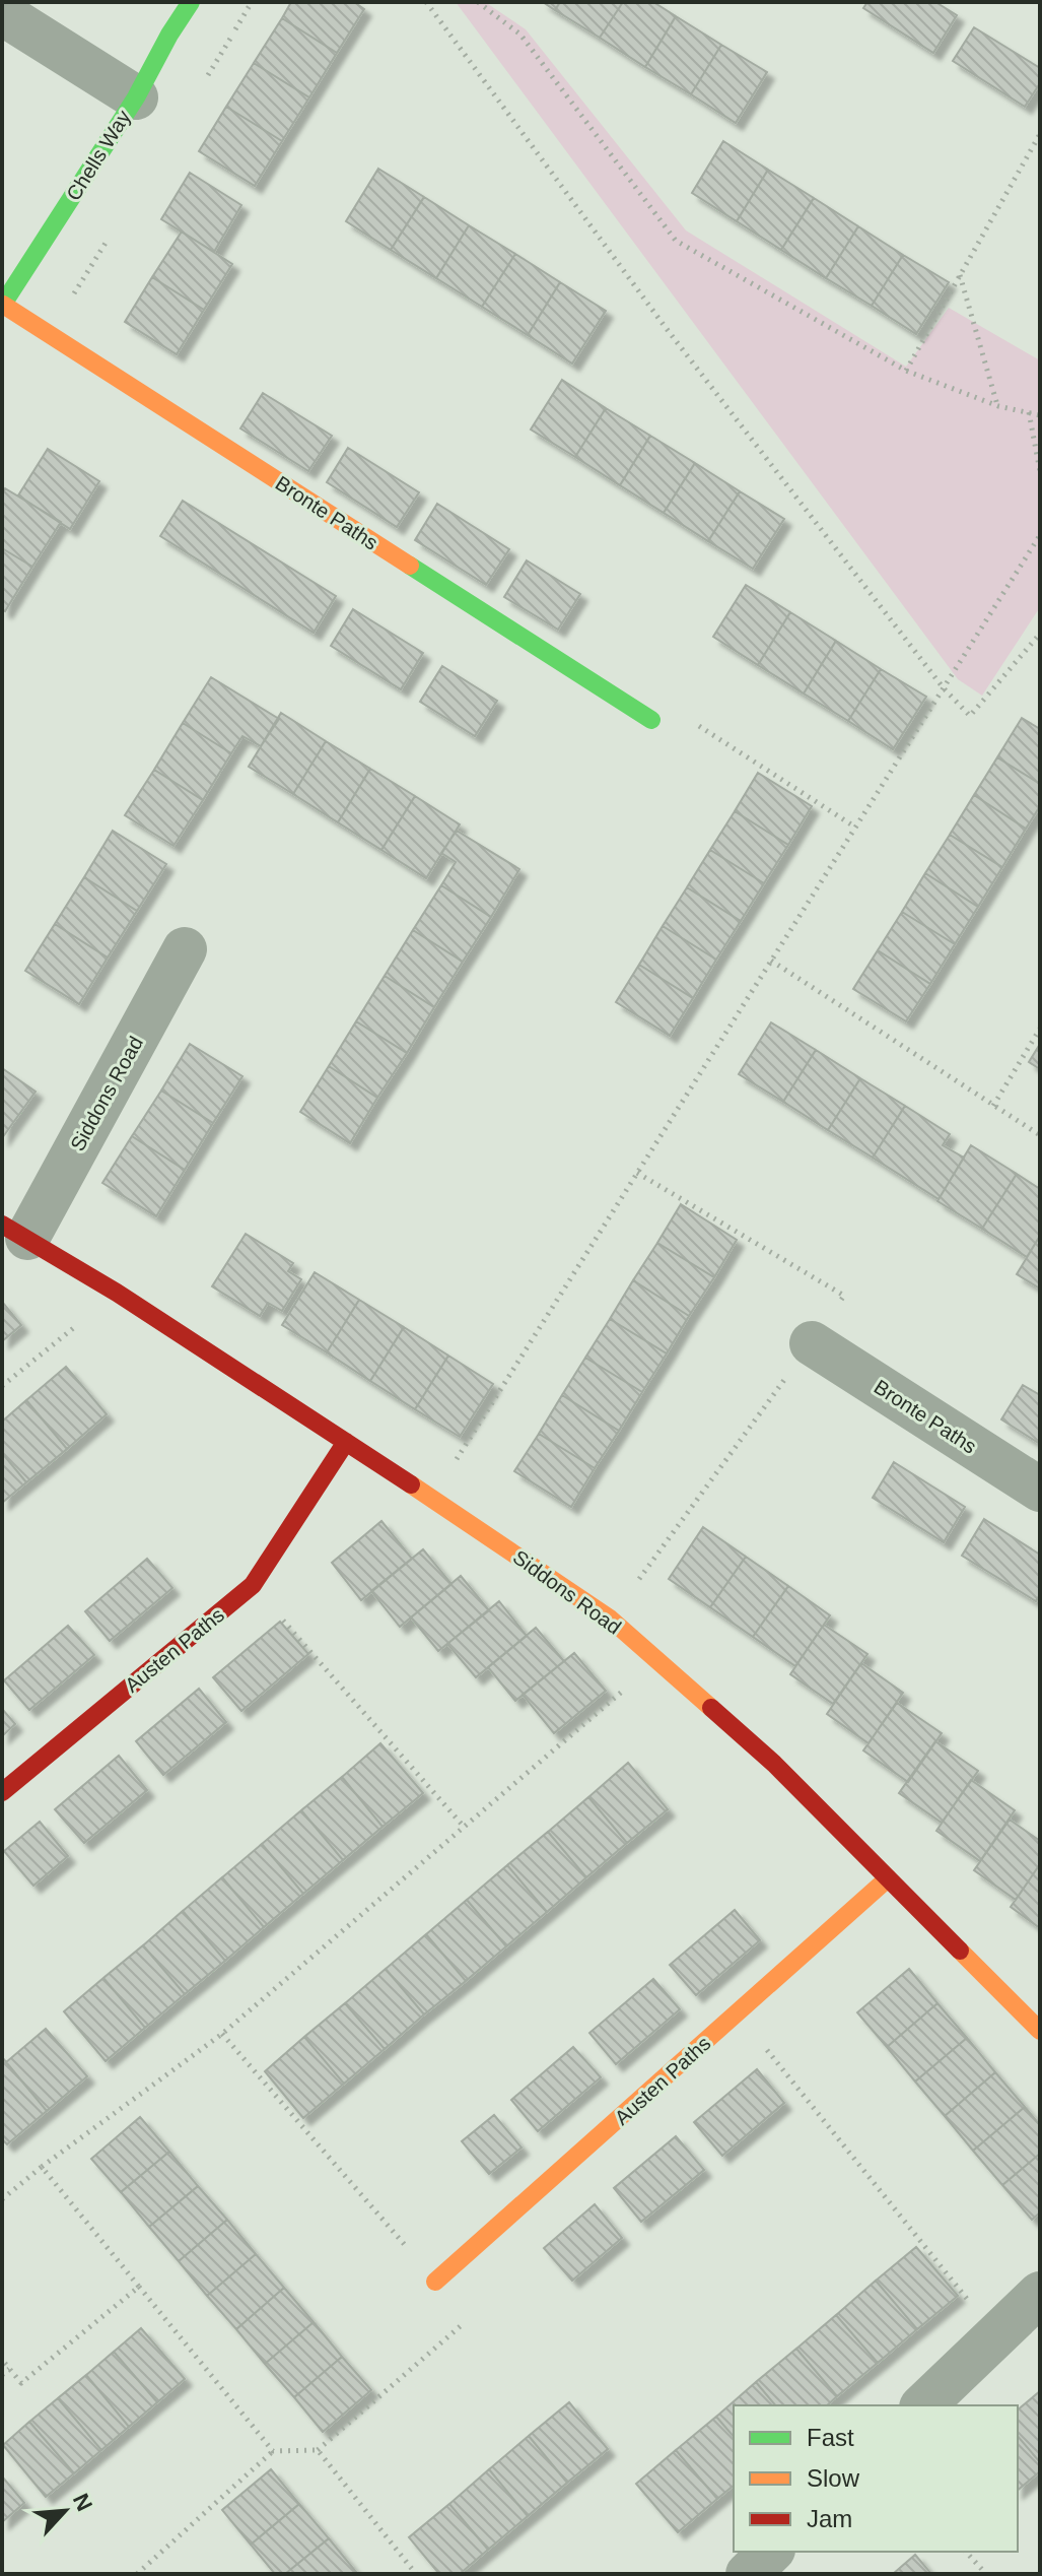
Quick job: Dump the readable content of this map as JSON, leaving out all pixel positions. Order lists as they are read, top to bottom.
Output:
{
  "streets": {
    "street": [
      "Chells Way",
      "Bronte Paths",
      "Siddons Road",
      "Austen Paths"
    ]
  },
  "crossings": [
    ["Chells Way", "Bronte Paths"],
    ["Siddons Road", "Austen Paths"]
  ],
  "legend": ["Fast", "Slow", "Jam"],
  "north": "top right"
}
